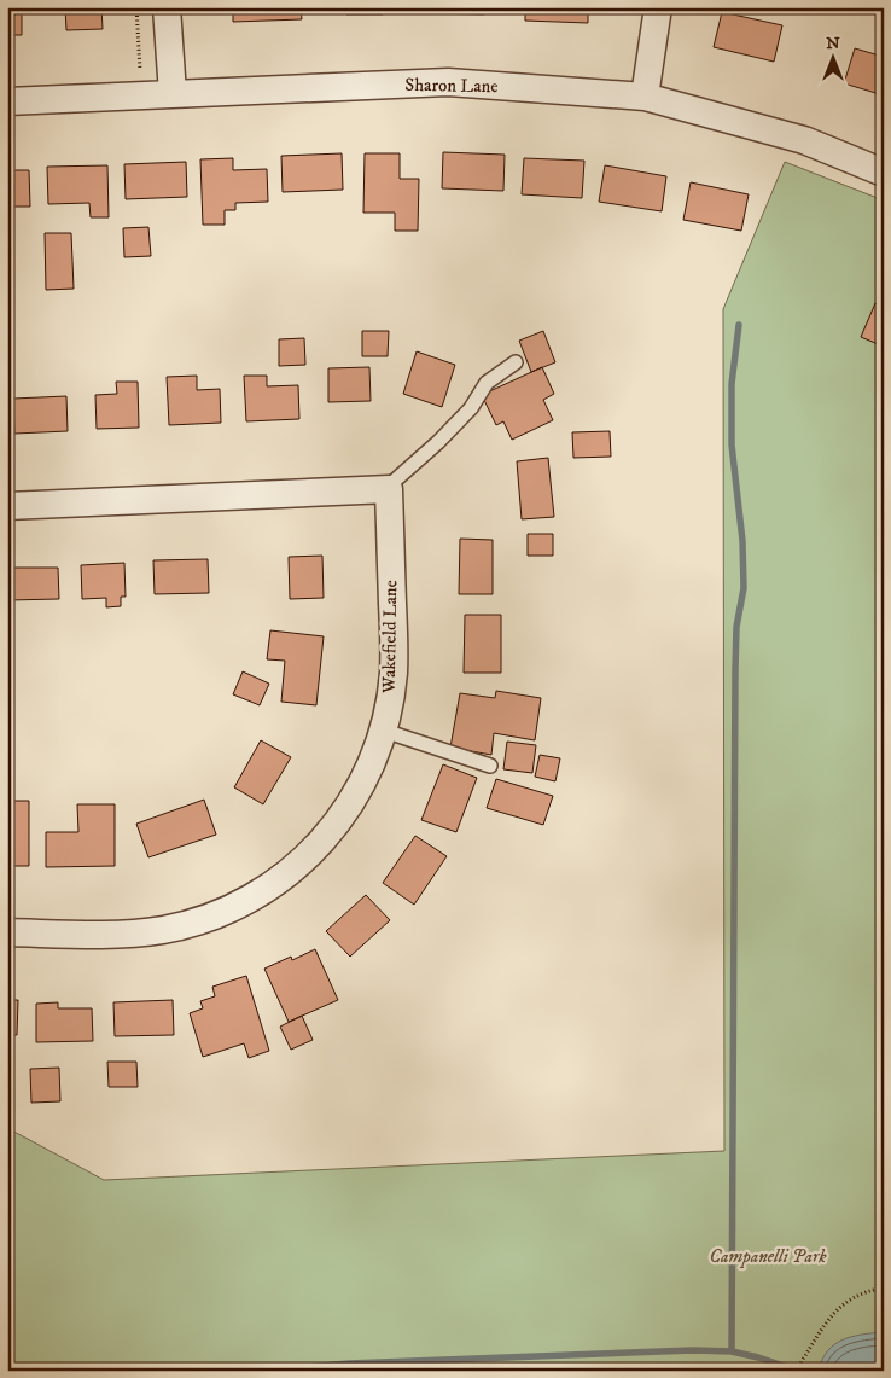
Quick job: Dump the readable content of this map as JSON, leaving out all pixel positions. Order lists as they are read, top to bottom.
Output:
{
  "streets": {
    "street": ["Sharon Lane", "Wakefield Lane"]
  },
  "parks": ["Campanelli Park"],
  "north": "top"
}
